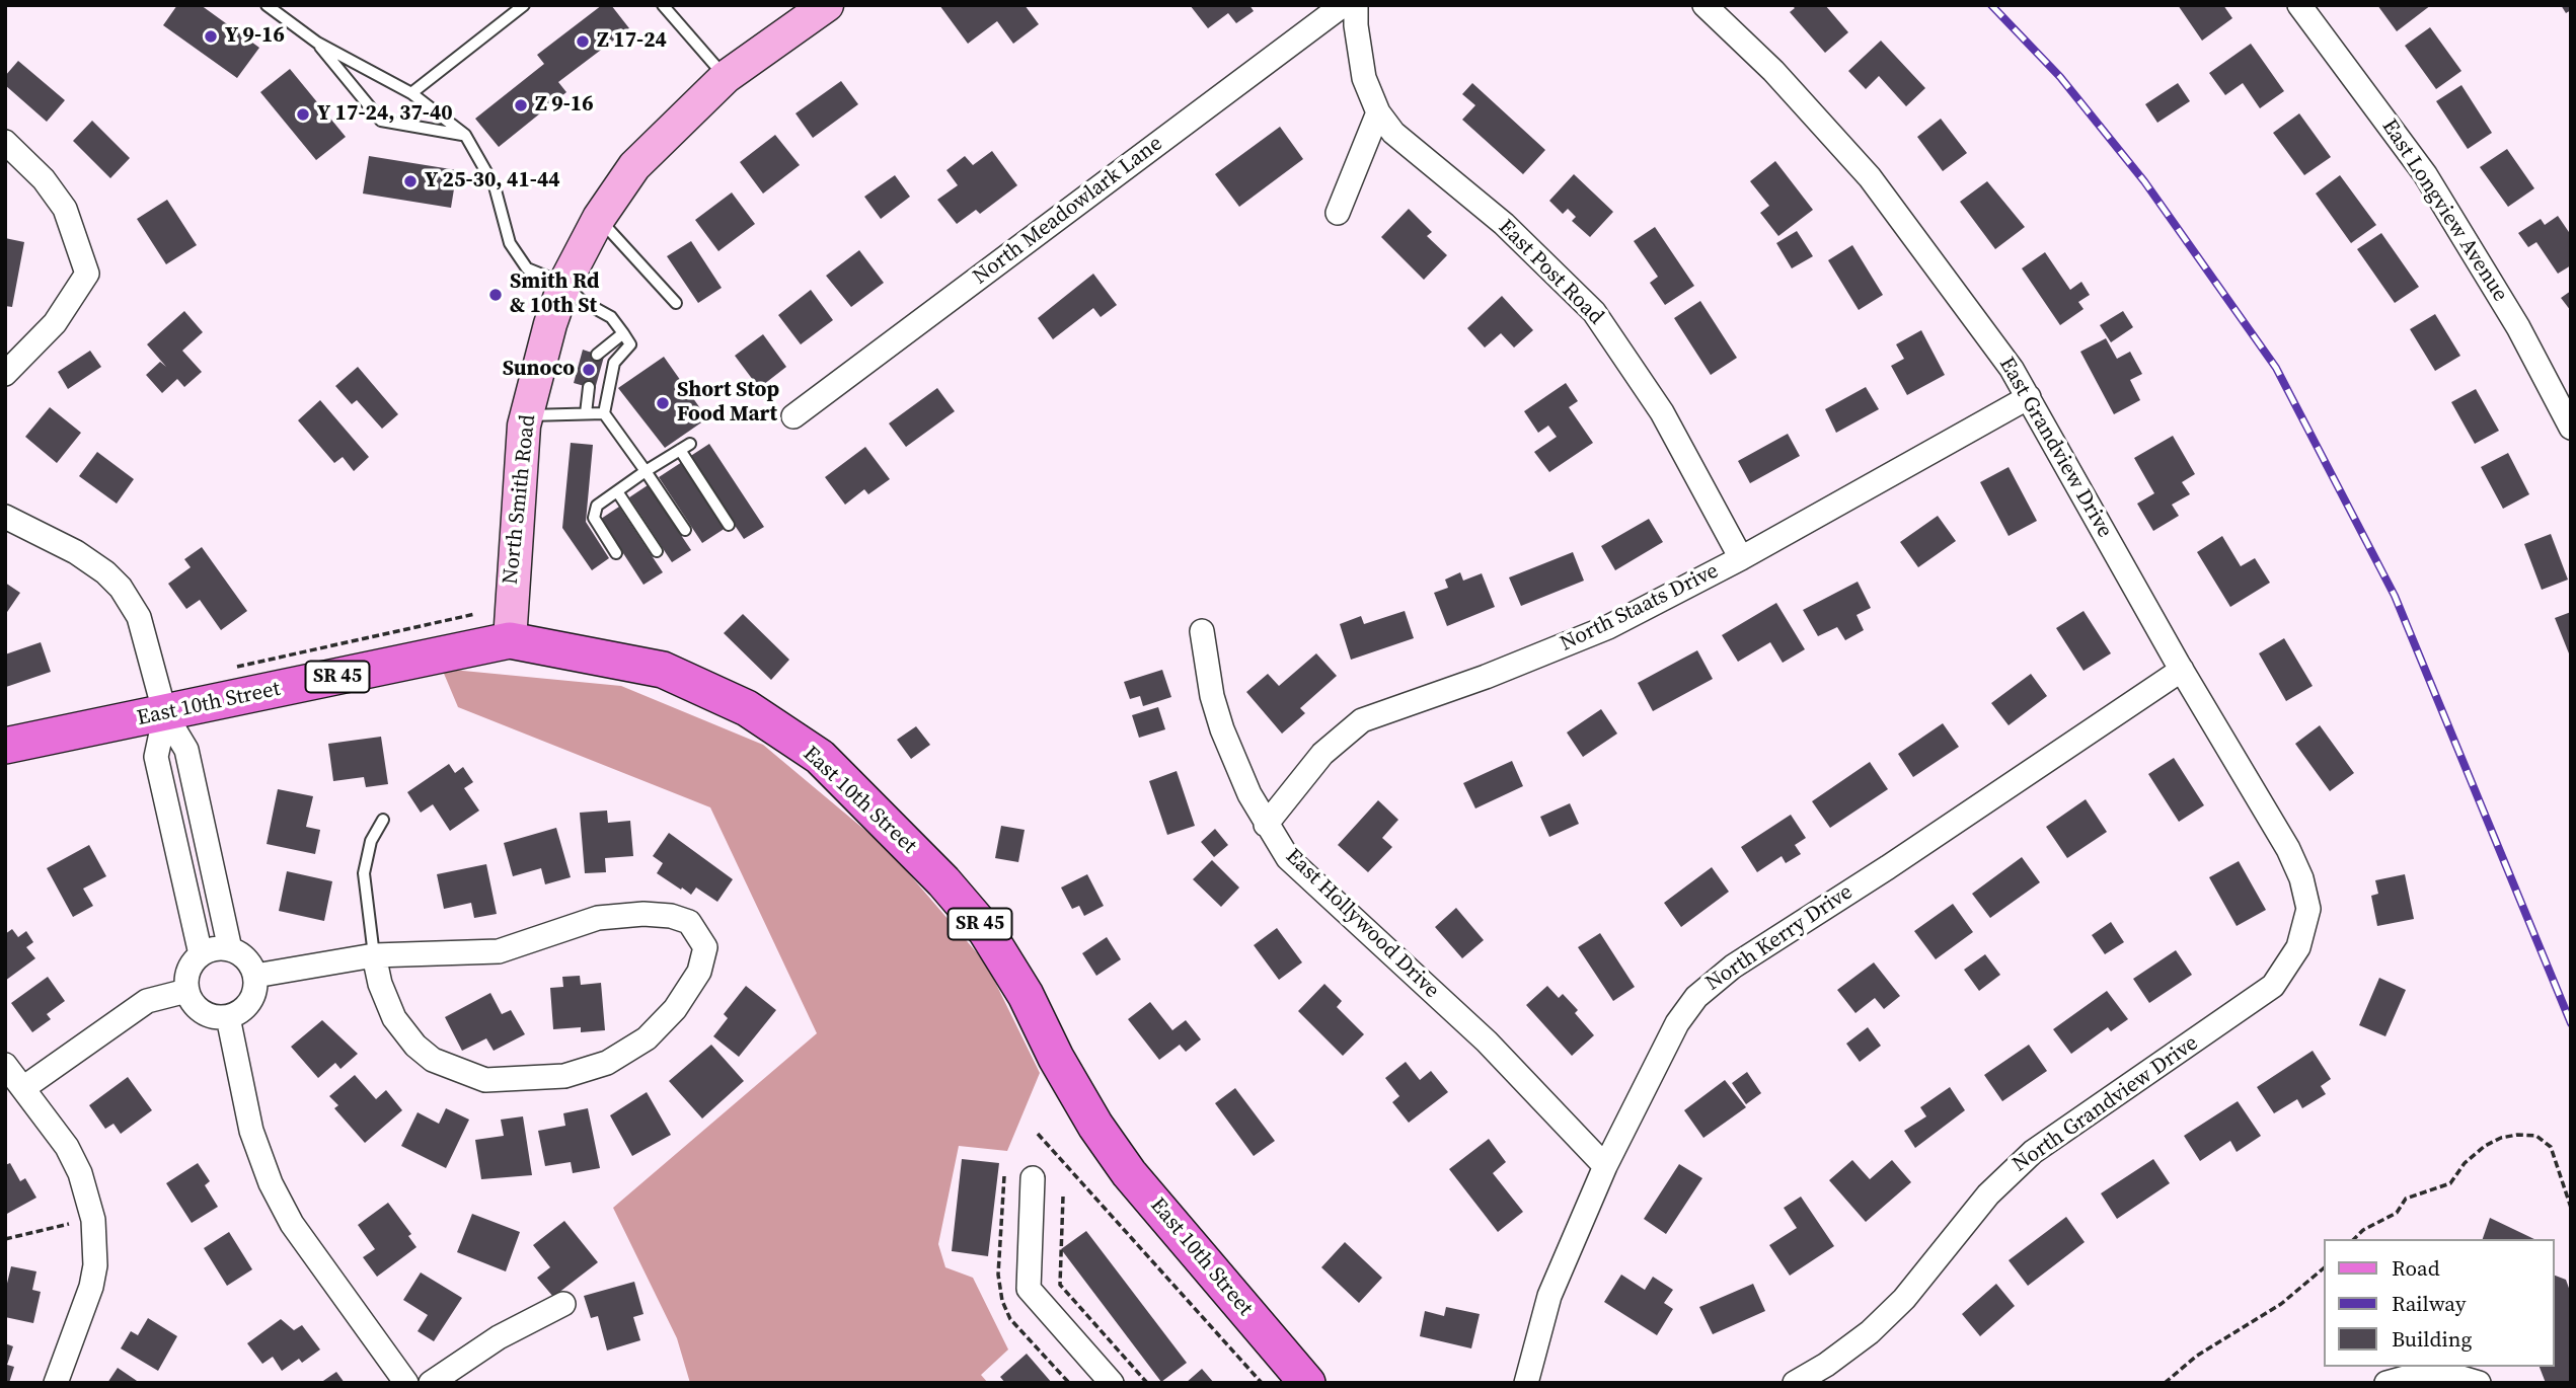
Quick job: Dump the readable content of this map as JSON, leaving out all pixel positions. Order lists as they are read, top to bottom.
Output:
{
  "streets": {
    "main road": ["North Smith Road", "SR 45", "East 10th Street"],
    "street": [
      "North Meadowlark Lane",
      "East Longview Avenue",
      "East Post Road",
      "East Grandview Drive",
      "North Staats Drive",
      "East Hollywood Drive",
      "North Kerry Drive",
      "North Grandview Drive"
    ]
  },
  "crossings": [
    ["East Post Road", "North Staats Drive"],
    ["East Grandview Drive", "North Staats Drive"],
    ["East Grandview Drive", "North Kerry Drive"],
    ["East Grandview Drive", "North Grandview Drive"],
    ["North Smith Road", "East 10th Street"],
    ["North Staats Drive", "East Hollywood Drive"],
    ["East Hollywood Drive", "North Kerry Drive"]
  ],
  "places": [
    "Y 9-16",
    "Z 17-24",
    "Z 9-16",
    "Y 17-24, 37-40",
    "Y 25-30, 41-44",
    "Smith Rd & 10th St",
    "Sunoco",
    "Short Stop Food Mart"
  ],
  "legend": ["Road", "Railway", "Building"]
}
